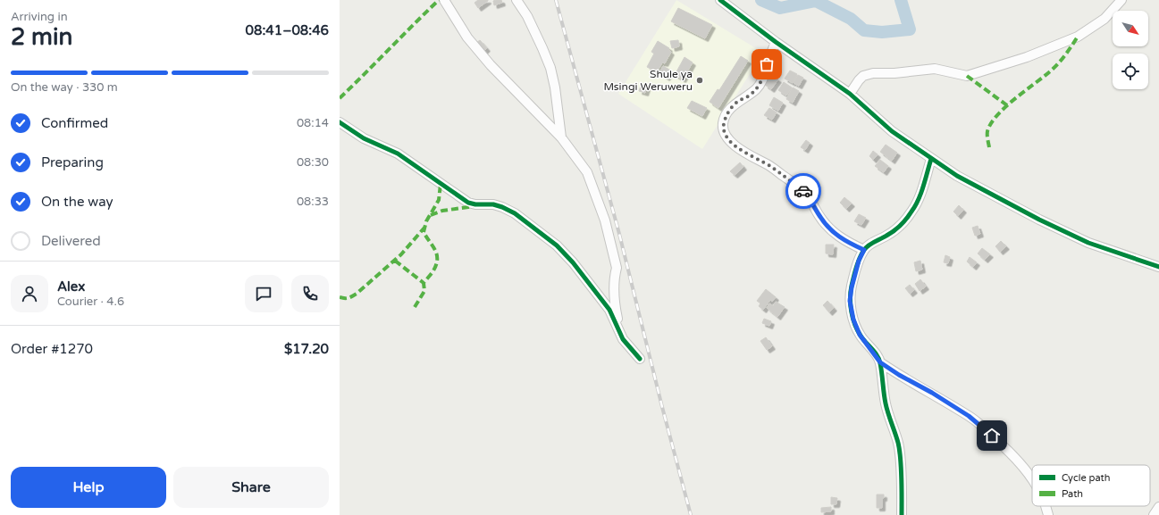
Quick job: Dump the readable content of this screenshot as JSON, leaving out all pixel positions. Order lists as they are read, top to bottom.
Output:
{
  "places": ["Shule ya Msingi Weruweru"],
  "legend": ["Cycle path", "Path"],
  "north": "bottom right",
  "page": {
    "heading": ["2 min", "Arriving in", "08:41–08:46"],
    "panel": [
      "Alex",
      "Courier · 4.6",
      "Order #1270",
      "$17.20"
    ],
    "bar": "On the way · 330 m",
    "list": [
      ["Confirmed", "08:14"],
      ["Preparing", "08:30"],
      ["On the way", "08:33"],
      "Delivered"
    ],
    "buttons": ["Help", "Share"]
  }
}
